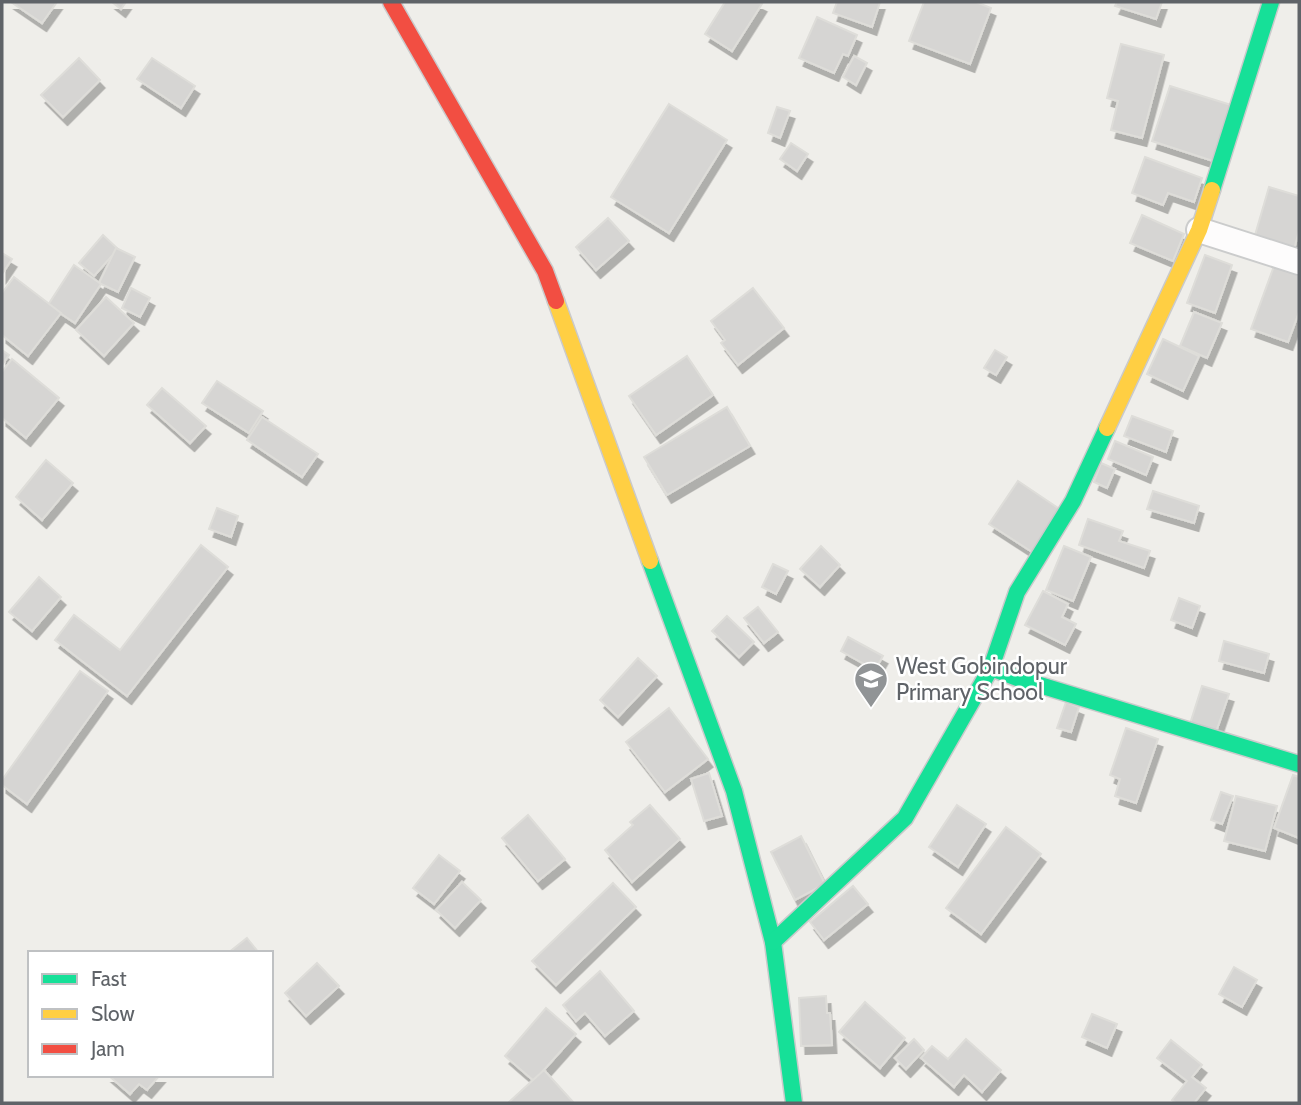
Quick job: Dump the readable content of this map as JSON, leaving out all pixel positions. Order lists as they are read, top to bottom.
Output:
{
  "places": {
    "school or university": ["West Gobindopur Primary School"]
  },
  "legend": ["Fast", "Slow", "Jam"]
}
